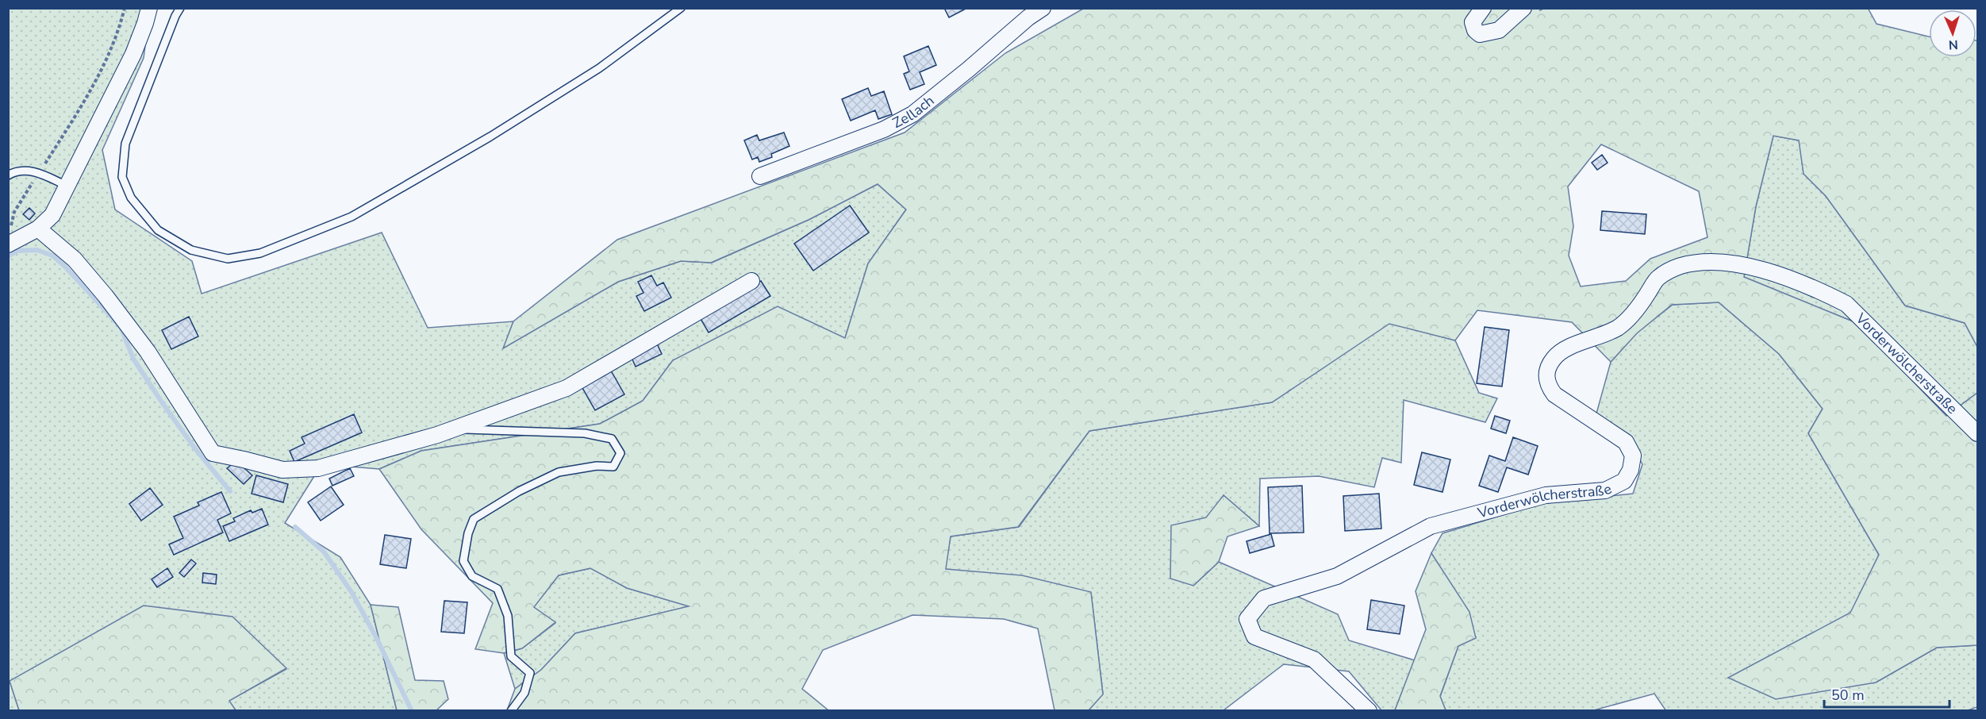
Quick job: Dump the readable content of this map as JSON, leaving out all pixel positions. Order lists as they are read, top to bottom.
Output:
{
  "streets": {
    "street": ["Zellach", "Vorderwölcherstraße"]
  },
  "scale_bar": "50 m",
  "north": "bottom"
}
